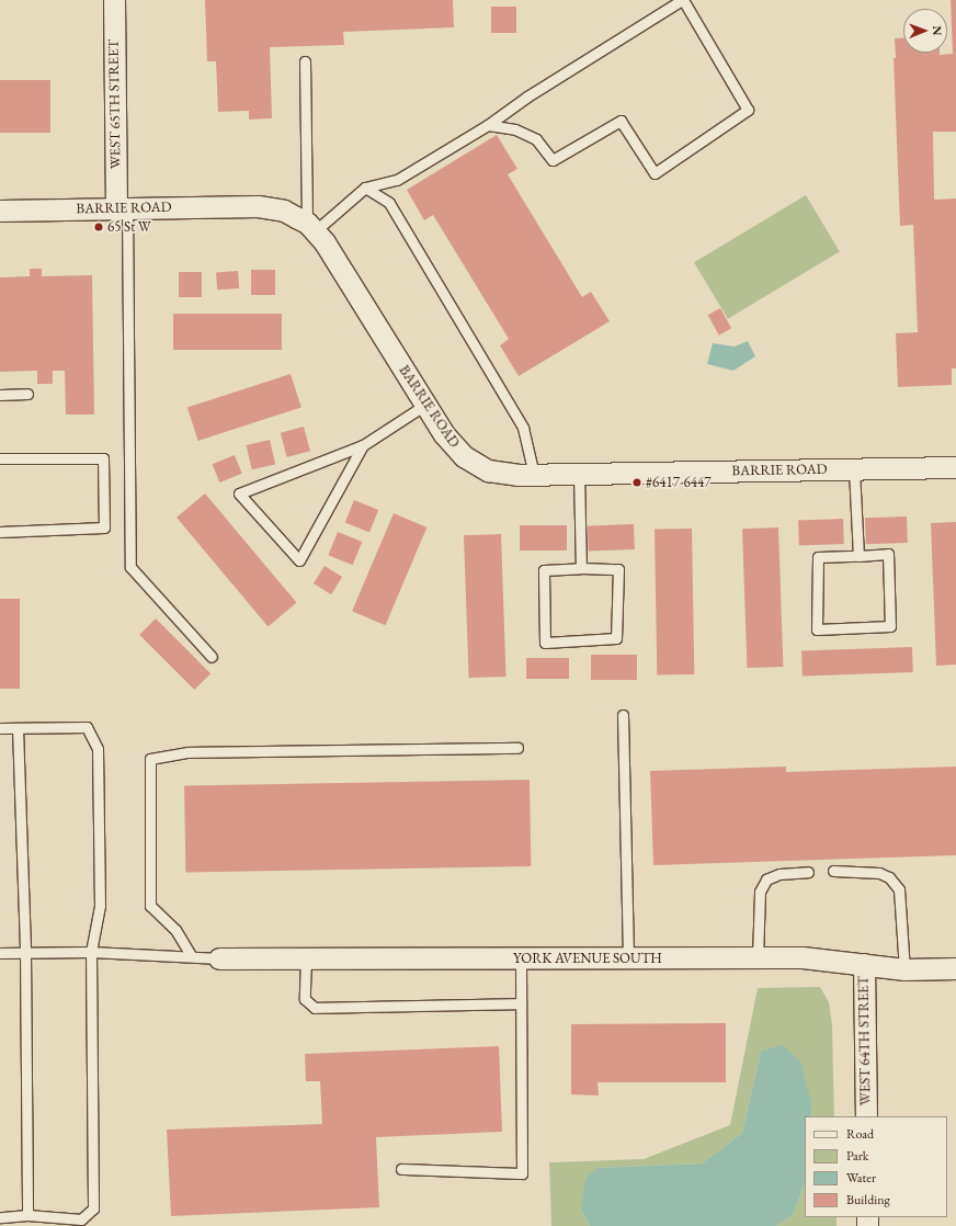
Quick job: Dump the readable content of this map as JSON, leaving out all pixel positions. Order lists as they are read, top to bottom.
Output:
{
  "streets": {
    "street": [
      "WEST 65TH STREET",
      "BARRIE ROAD",
      "YORK AVENUE SOUTH",
      "WEST 64TH STREET"
    ]
  },
  "crossings": [
    ["WEST 65TH STREET", "BARRIE ROAD"],
    ["YORK AVENUE SOUTH", "WEST 64TH STREET"]
  ],
  "places": ["65 St W", "#6417-6447"],
  "legend": [
    "Road",
    "Park",
    "Water",
    "Building"
  ],
  "north": "right"
}
